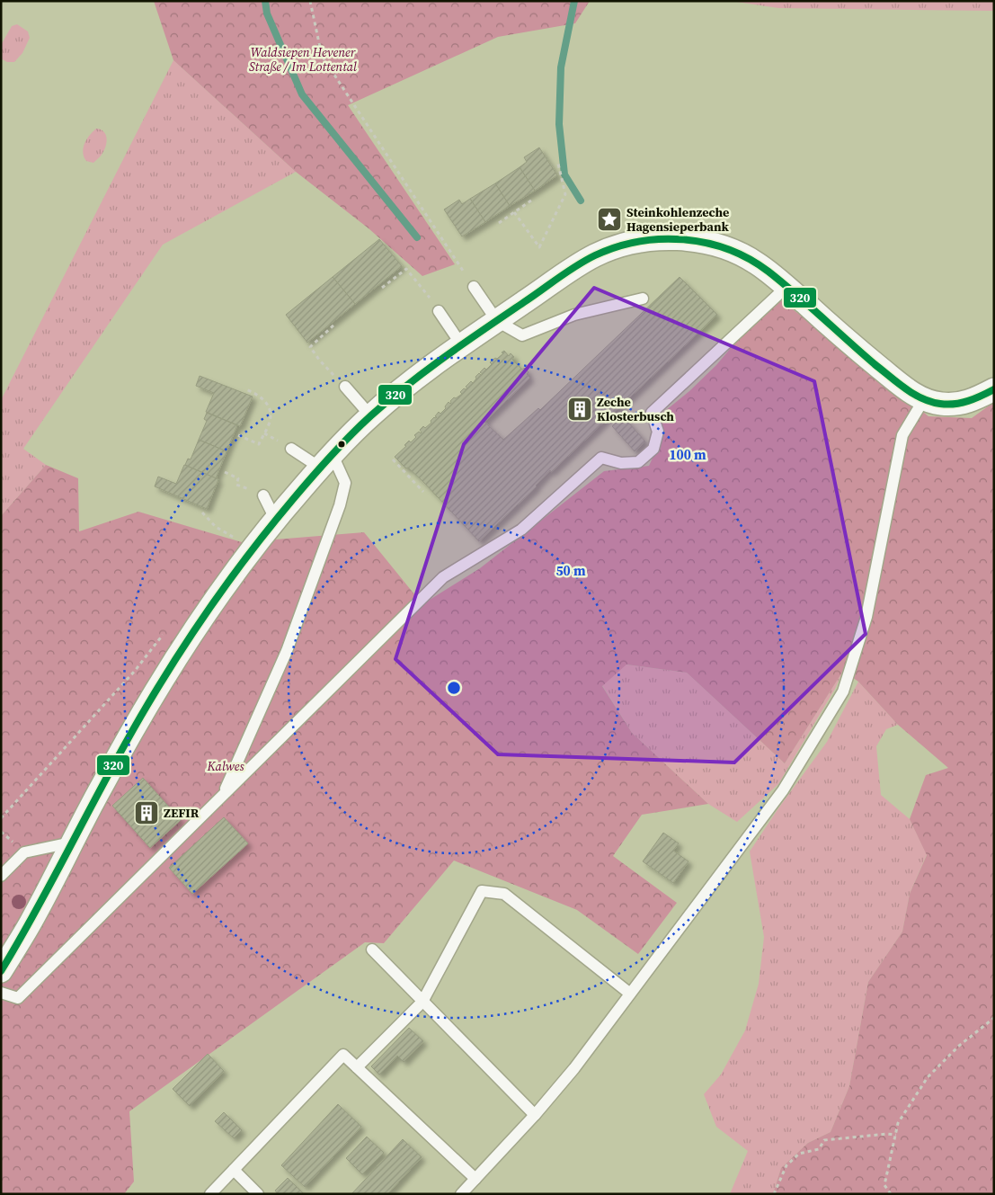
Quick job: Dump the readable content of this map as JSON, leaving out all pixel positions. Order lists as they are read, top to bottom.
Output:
{
  "parks": ["Waldsiepen Hevener Straße / Im Lottental", "Kalwes"],
  "places": {
    "place": ["Steinkohlenzeche Hagensieperbank"],
    "building": ["Zeche Klosterbusch", "ZEFIR"]
  },
  "lines": ["transit line 320"],
  "rings": ["100 m", "50 m"]
}
